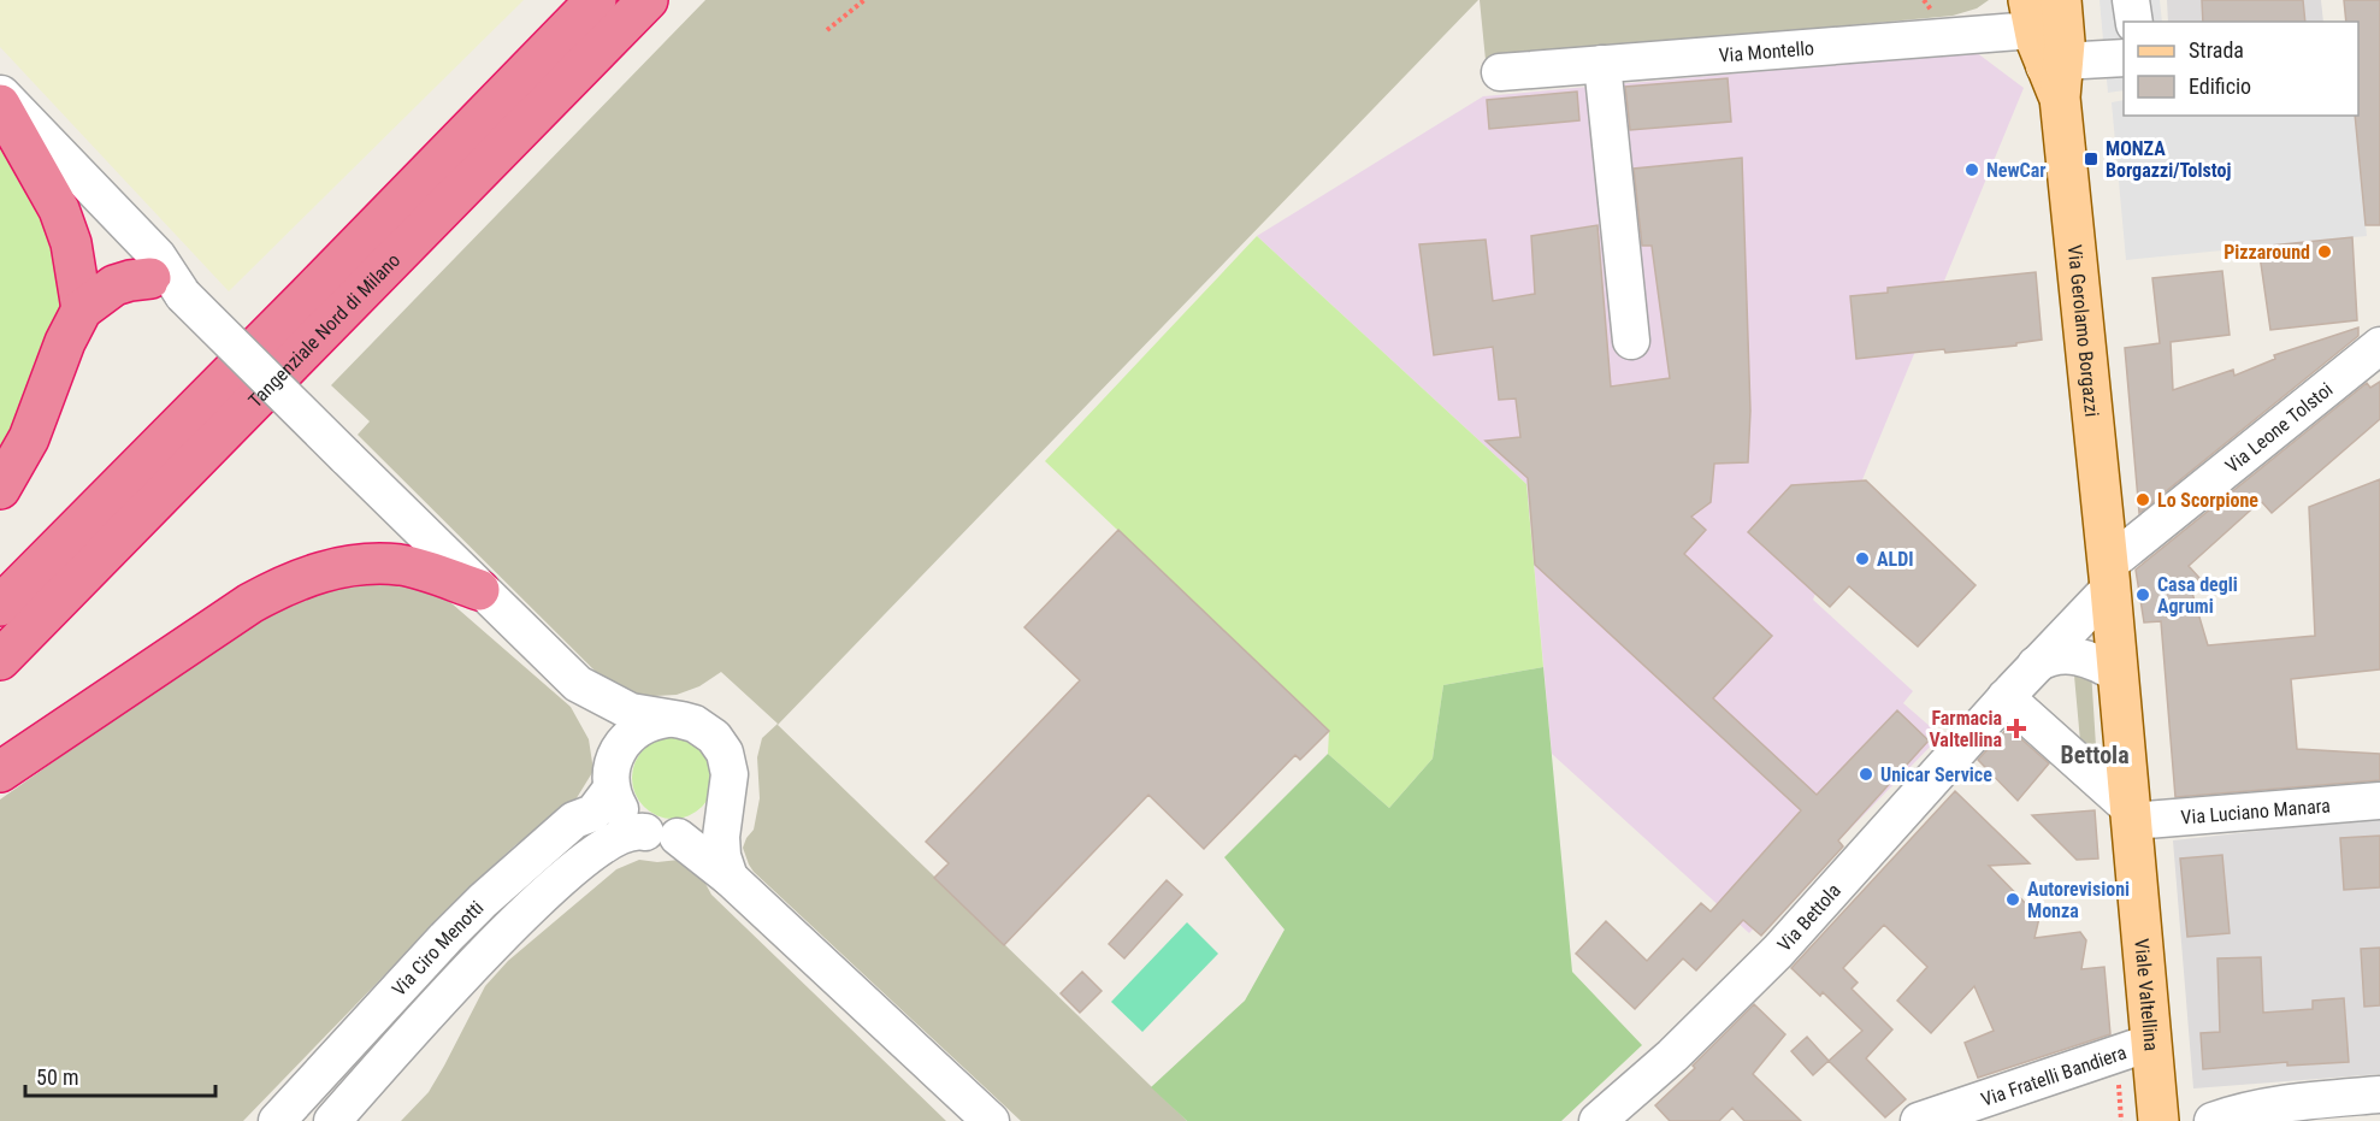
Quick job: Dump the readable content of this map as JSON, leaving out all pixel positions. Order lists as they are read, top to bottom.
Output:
{
  "streets": {
    "highway": ["Tangenziale Nord di Milano"],
    "main road": ["Via Gerolamo Borgazzi", "Viale Valtellina"],
    "street": [
      "Via Montello",
      "Via Leone Tolstoi",
      "Via Luciano Manara",
      "Via Bettola",
      "Via Ciro Menotti",
      "Via Fratelli Bandiera"
    ]
  },
  "crossings": [
    ["Via Montello", "Via Gerolamo Borgazzi"],
    ["Via Gerolamo Borgazzi", "Via Leone Tolstoi"],
    ["Via Gerolamo Borgazzi", "Via Bettola"],
    ["Via Gerolamo Borgazzi", "Viale Valtellina"],
    ["Via Leone Tolstoi", "Via Bettola"],
    ["Via Leone Tolstoi", "Viale Valtellina"],
    ["Via Luciano Manara", "Viale Valtellina"],
    ["Via Bettola", "Viale Valtellina"],
    ["Viale Valtellina", "Via Fratelli Bandiera"]
  ],
  "districts": ["Bettola"],
  "places": {
    "transit": ["MONZA Borgazzi/Tolstoj"],
    "other": [
      "NewCar",
      "Pizzaround",
      "Lo Scorpione",
      "ALDI",
      "Casa degli Agrumi",
      "Unicar Service",
      "Autorevisioni Monza"
    ],
    "health": ["Farmacia Valtellina"]
  },
  "legend": ["Strada", "Edificio"],
  "scale_bar": "50 m"
}
